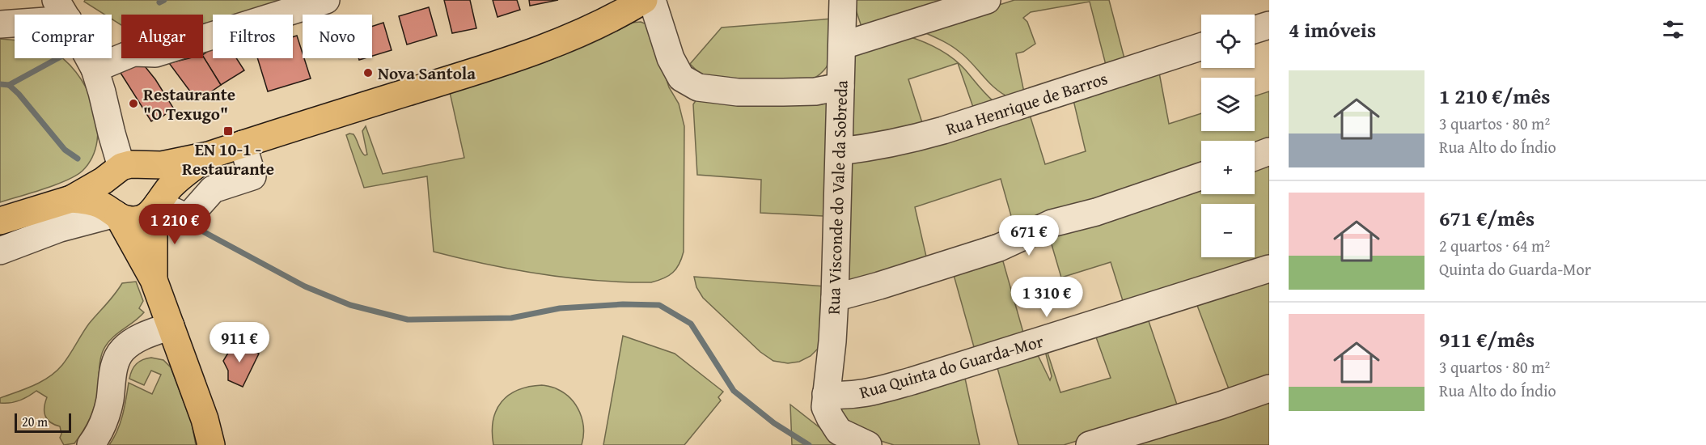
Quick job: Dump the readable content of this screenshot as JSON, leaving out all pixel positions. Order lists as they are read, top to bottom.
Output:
{
  "streets": {
    "street": ["Rua Henrique de Barros", "Rua Visconde do Vale da Sobreda", "Rua Quinta do Guarda-Mor"]
  },
  "crossings": [
    ["Rua Henrique de Barros", "Rua Visconde do Vale da Sobreda"],
    ["Rua Visconde do Vale da Sobreda", "Rua Quinta do Guarda-Mor"]
  ],
  "places": {
    "other": ["Nova Santola", "Restaurante \"O Texugo\""],
    "transit": ["EN 10-1 - Restaurante"]
  },
  "scale_bar": "20 m",
  "page": {
    "heading": "4 imóveis",
    "map_buttons": ["+", "−"],
    "chip": [
      "Comprar",
      "Alugar",
      "Filtros",
      "Novo"
    ],
    "list": [
      {
        "name": "1 210 €/mês",
        "note": "3 quartos · 80 m² · Rua Alto do Índio"
      },
      {
        "name": "671 €/mês",
        "note": "2 quartos · 64 m² · Quinta do Guarda-Mor"
      },
      {
        "name": "911 €/mês",
        "note": "3 quartos · 80 m² · Rua Alto do Índio"
      }
    ],
    "price": [
      "1 210 €",
      "671 €",
      "1 310 €",
      "911 €"
    ],
    "scale": "20 m"
  }
}
